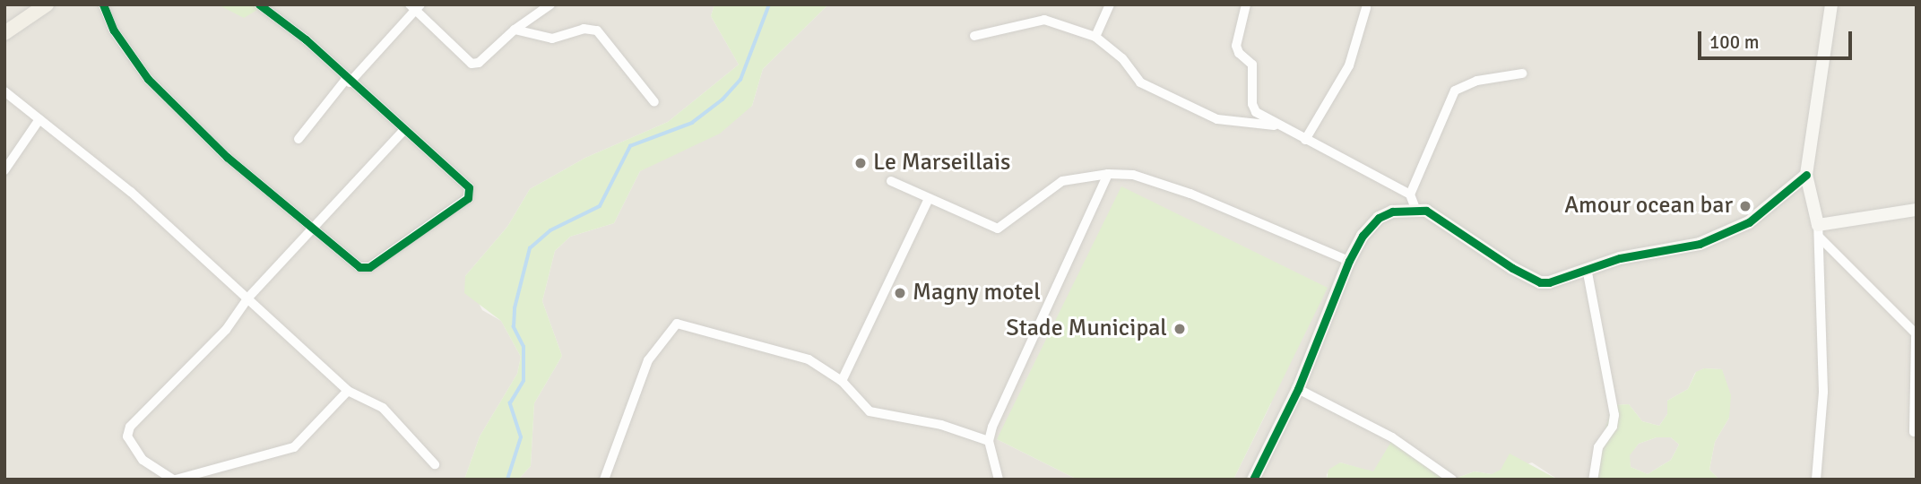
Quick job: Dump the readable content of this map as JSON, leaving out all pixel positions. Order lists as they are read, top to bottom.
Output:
{
  "places": [
    "Le Marseillais",
    "Amour ocean bar",
    "Magny motel",
    "Stade Municipal"
  ],
  "scale_bar": "100 m"
}
